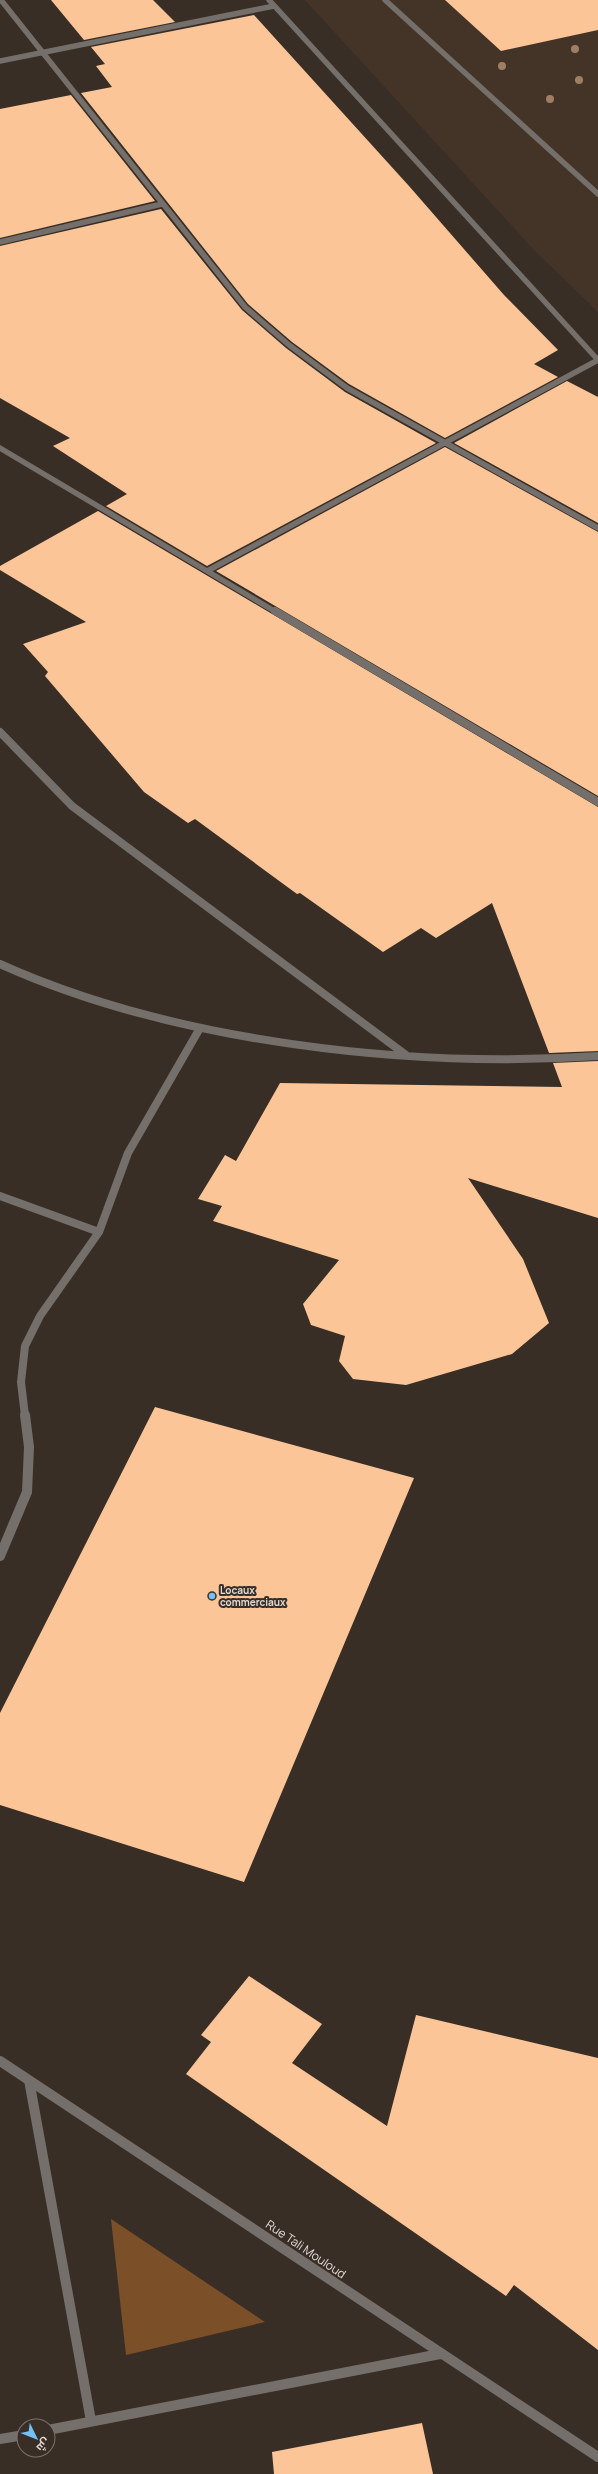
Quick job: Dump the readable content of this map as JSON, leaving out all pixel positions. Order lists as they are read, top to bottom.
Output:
{
  "streets": {
    "street": ["Rue Tali Mouloud"]
  },
  "places": ["Locaux commerciaux"],
  "north": "bottom right"
}
